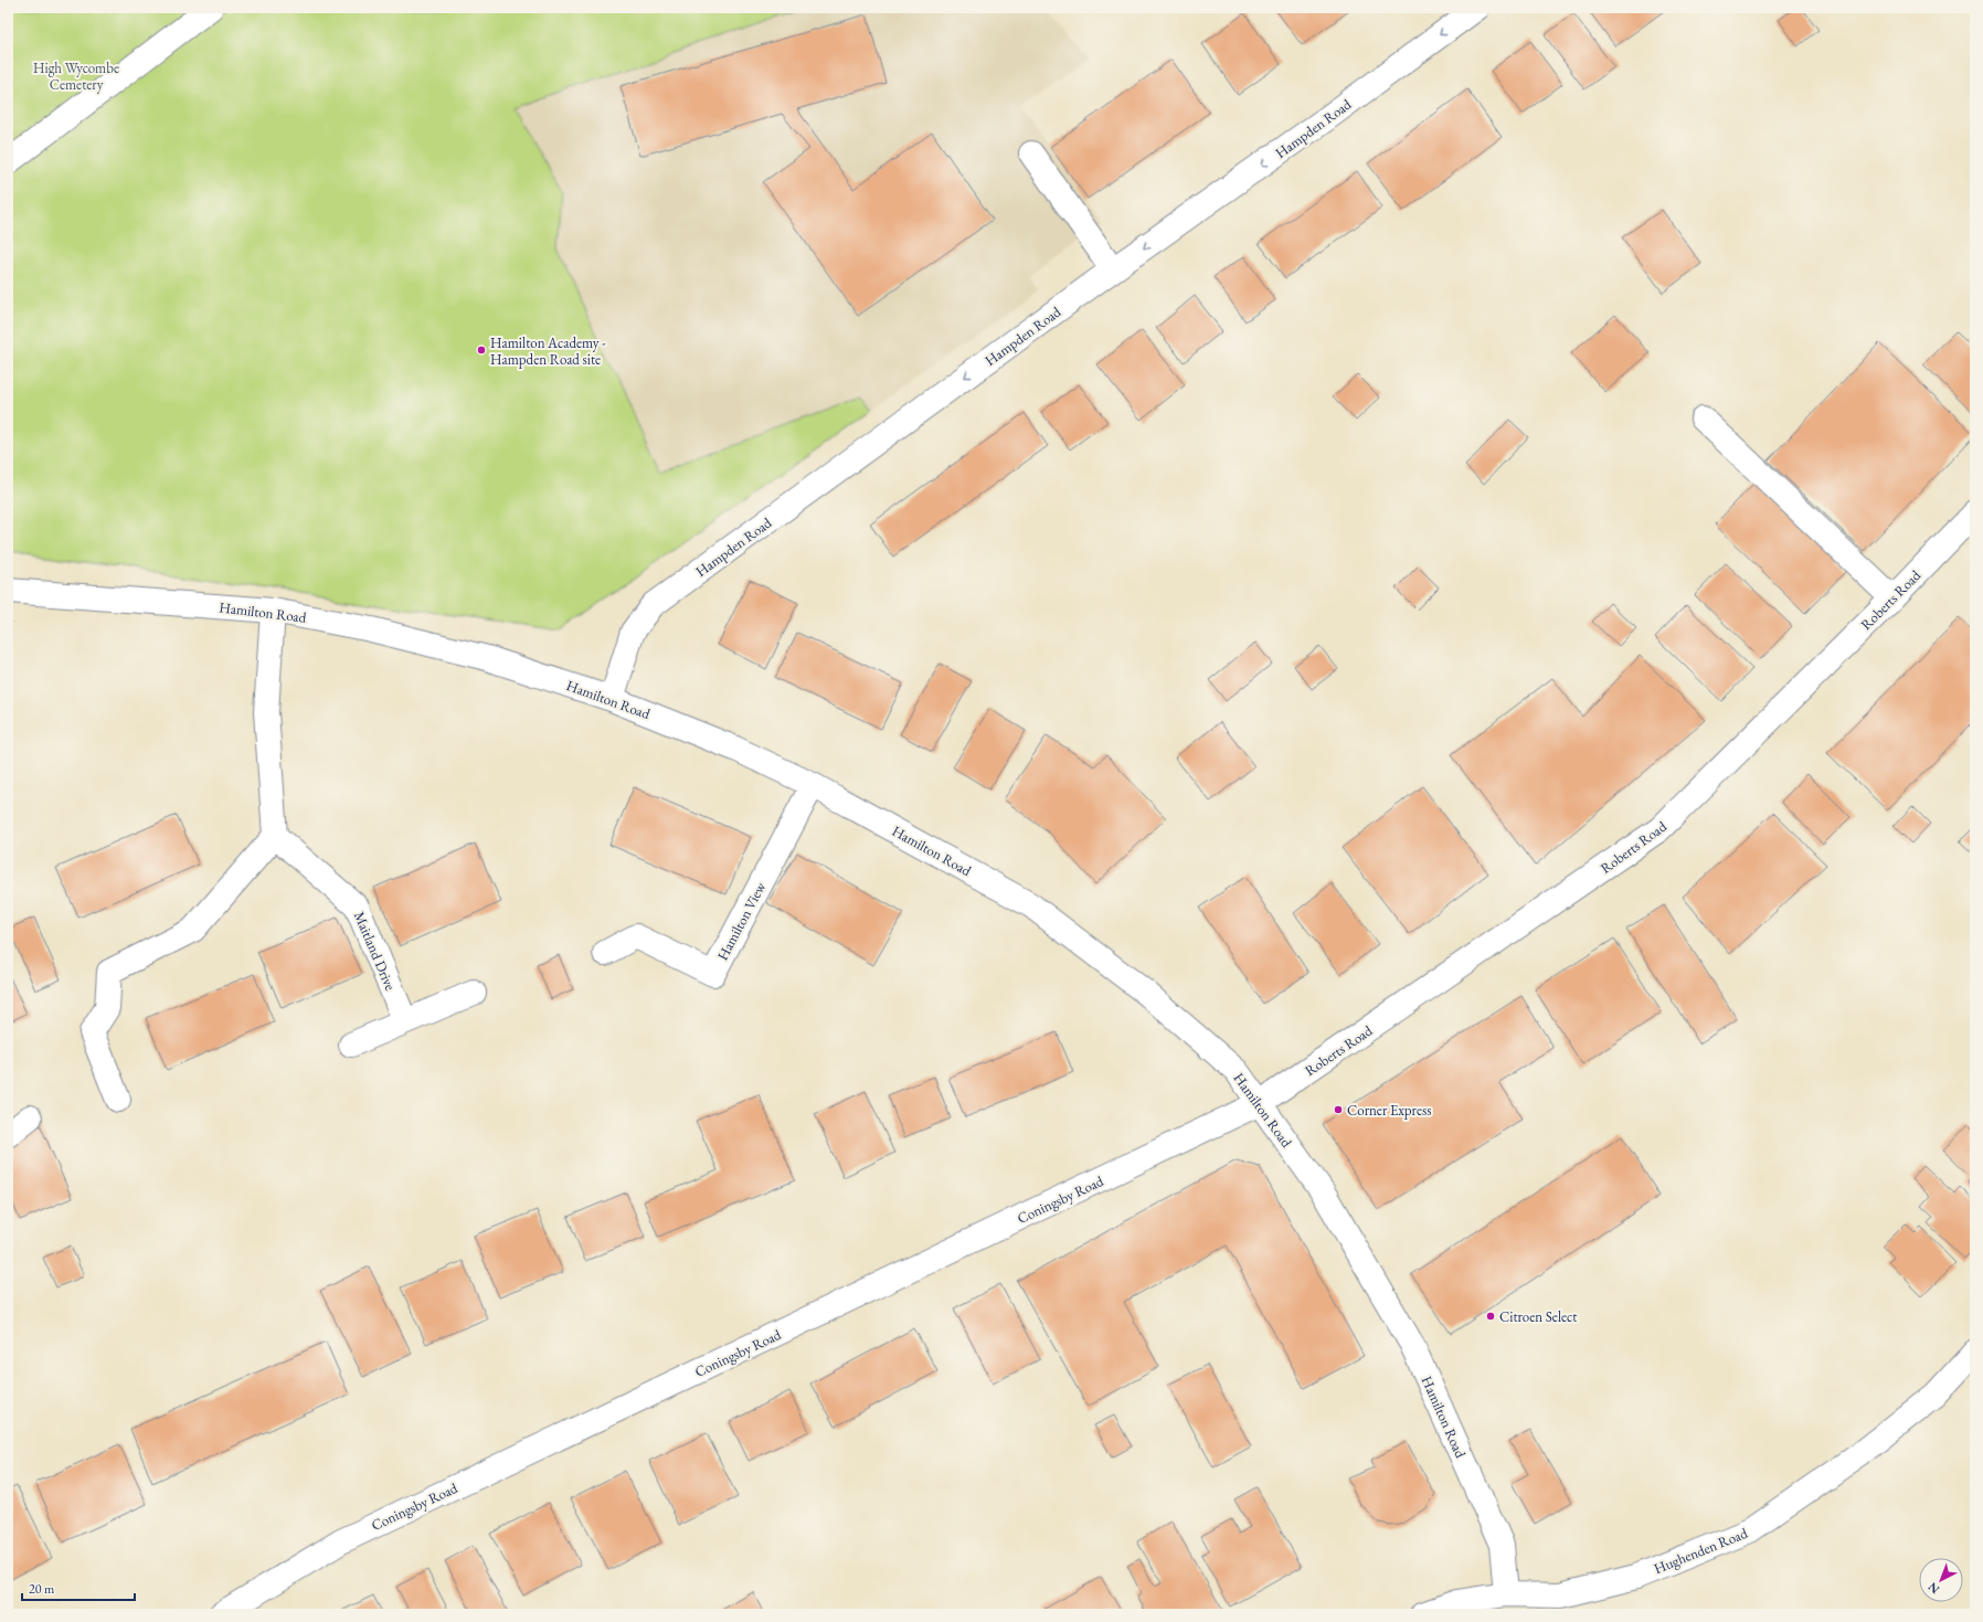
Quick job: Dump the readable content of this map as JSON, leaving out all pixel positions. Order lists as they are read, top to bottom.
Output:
{
  "streets": {
    "street": [
      "Hampden Road",
      "Roberts Road",
      "Hamilton Road",
      "Hamilton View",
      "Maitland Drive",
      "Coningsby Road",
      "Hughenden Road"
    ]
  },
  "crossings": [
    ["Hampden Road", "Hamilton Road"],
    ["Roberts Road", "Hamilton Road"],
    ["Roberts Road", "Coningsby Road"],
    ["Hamilton Road", "Hamilton View"],
    ["Hamilton Road", "Coningsby Road"],
    ["Hamilton Road", "Hughenden Road"]
  ],
  "one_way": ["Hampden Road"],
  "parks": ["High Wycombe Cemetery"],
  "places": ["Hamilton Academy - Hampden Road site", "Corner Express", "Citroen Select"],
  "scale_bar": "20 m",
  "north": "bottom left"
}
